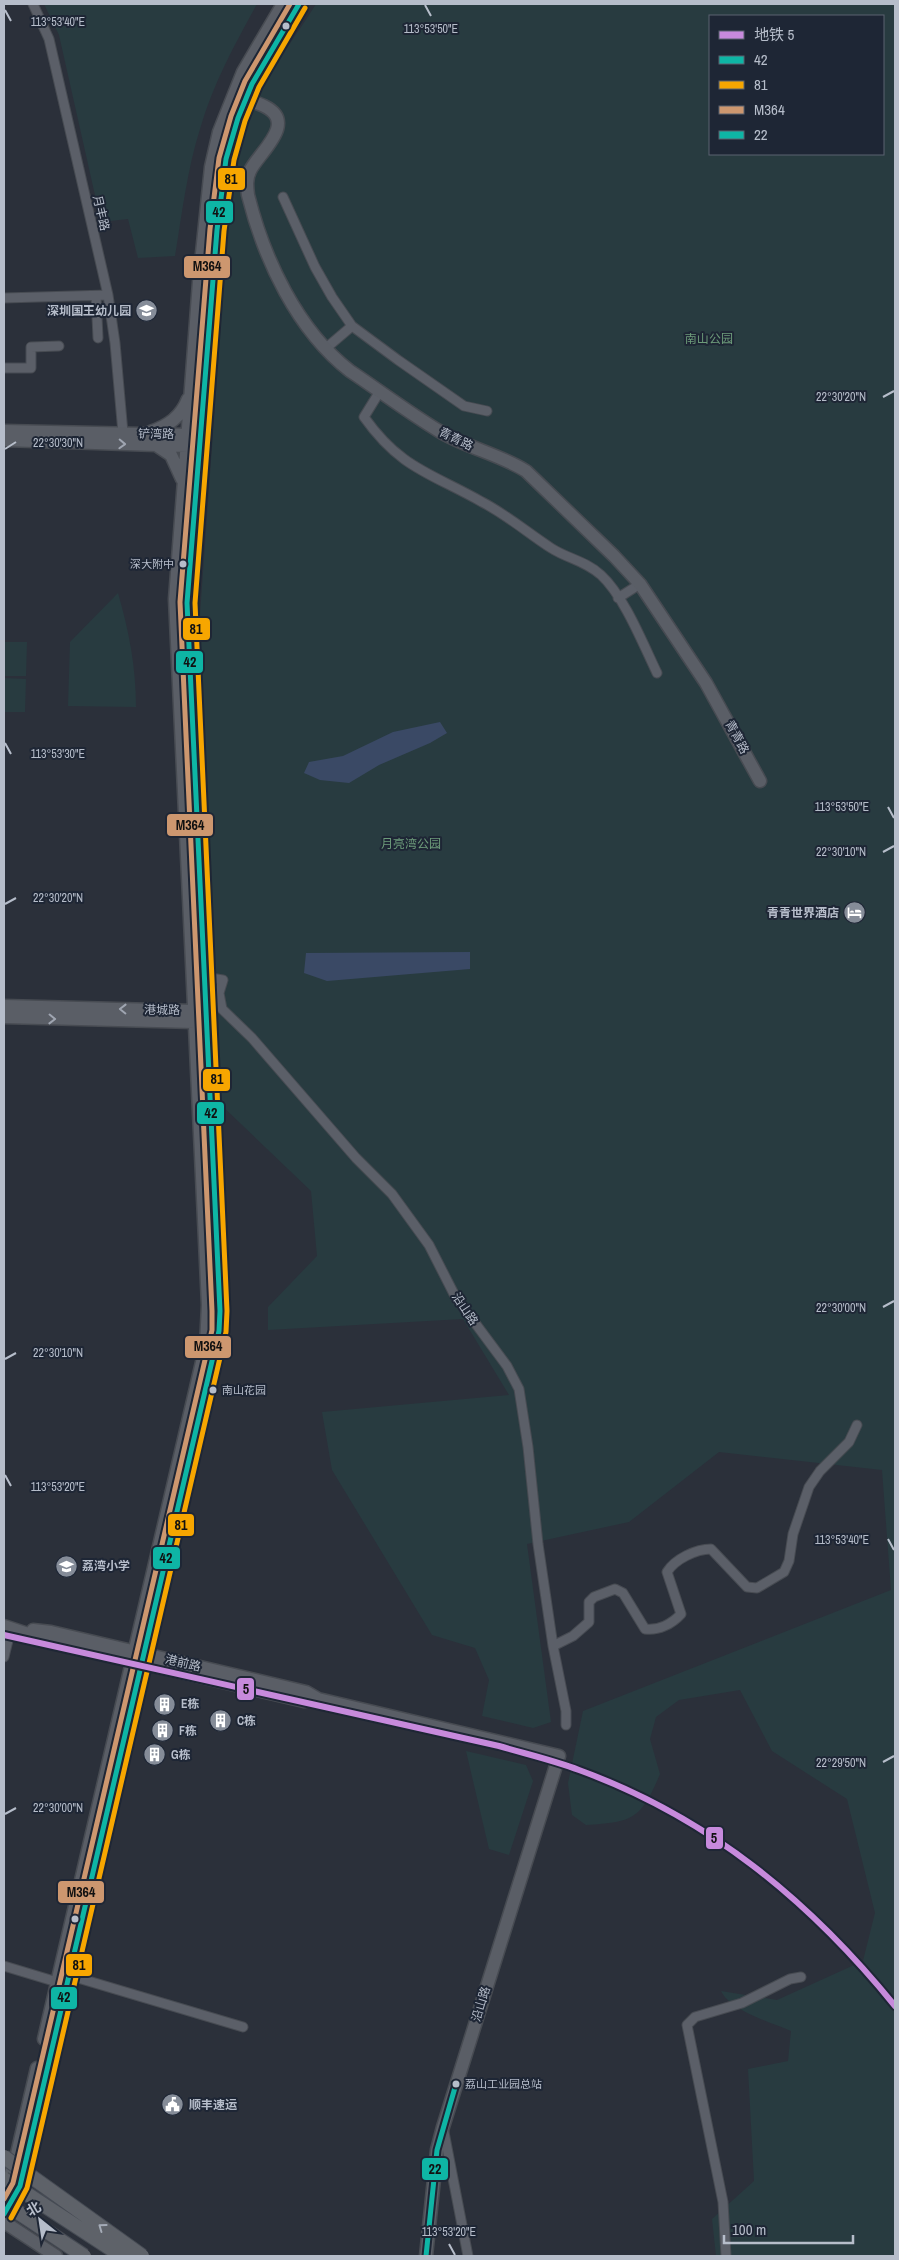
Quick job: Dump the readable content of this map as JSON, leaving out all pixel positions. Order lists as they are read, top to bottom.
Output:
{
  "streets": {
    "street": [
      "月丰路",
      "铲湾路",
      "青青路",
      "港城路",
      "沿山路",
      "港前路"
    ]
  },
  "crossings": [
    ["月丰路", "铲湾路"],
    ["沿山路", "港前路"]
  ],
  "parks": ["南山公园", "月亮湾公园"],
  "places": {
    "school or university": ["深圳国王幼儿园", "荔湾小学"],
    "other": ["深大附中", "南山花园", "荔山工业园总站"],
    "hotel": ["青青世界酒店"],
    "building": [
      "E栋",
      "C栋",
      "F栋",
      "G栋"
    ],
    "public building": ["顺丰速运"]
  },
  "lines": [
    "transit line 42",
    "transit line M364",
    "transit line 81",
    "metro line 5",
    "transit line 22"
  ],
  "legend": [
    "地铁 5",
    "42",
    "81",
    "M364",
    "22"
  ],
  "scale_bar": "100 m",
  "north": "top left",
  "coordinates": [
    "113°53'40\"E",
    "113°53'50\"E",
    "22°30'20\"N",
    "22°30'30\"N",
    "113°53'30\"E",
    "22°30'10\"N",
    "22°30'00\"N",
    "113°53'20\"E",
    "22°29'50\"N"
  ]
}
